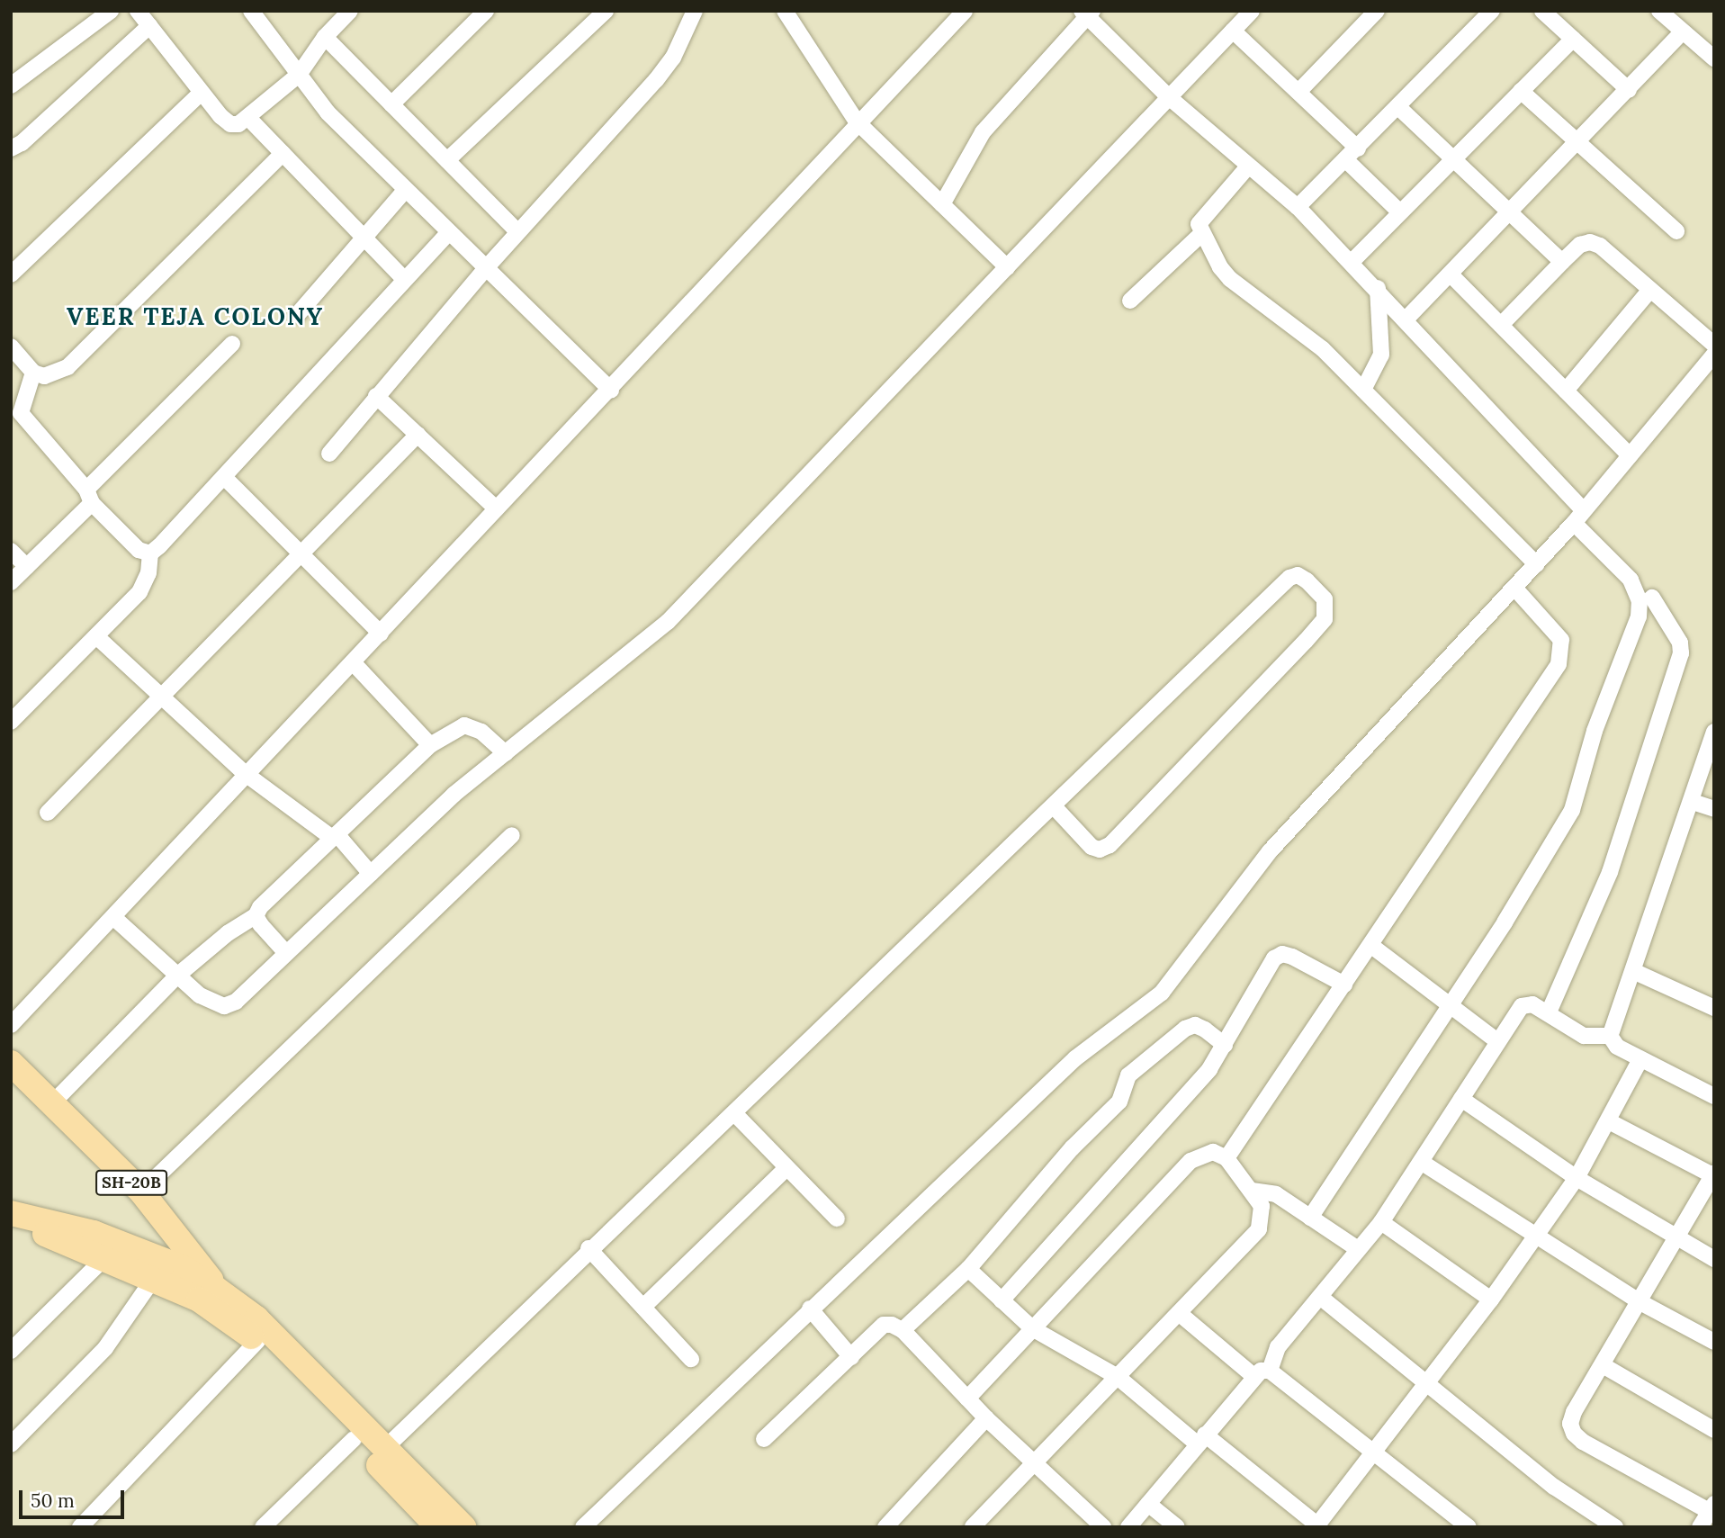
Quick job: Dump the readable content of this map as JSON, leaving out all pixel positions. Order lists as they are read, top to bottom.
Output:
{
  "streets": {
    "main road": ["SH-20B"]
  },
  "districts": ["VEER TEJA COLONY"],
  "scale_bar": "50 m"
}
